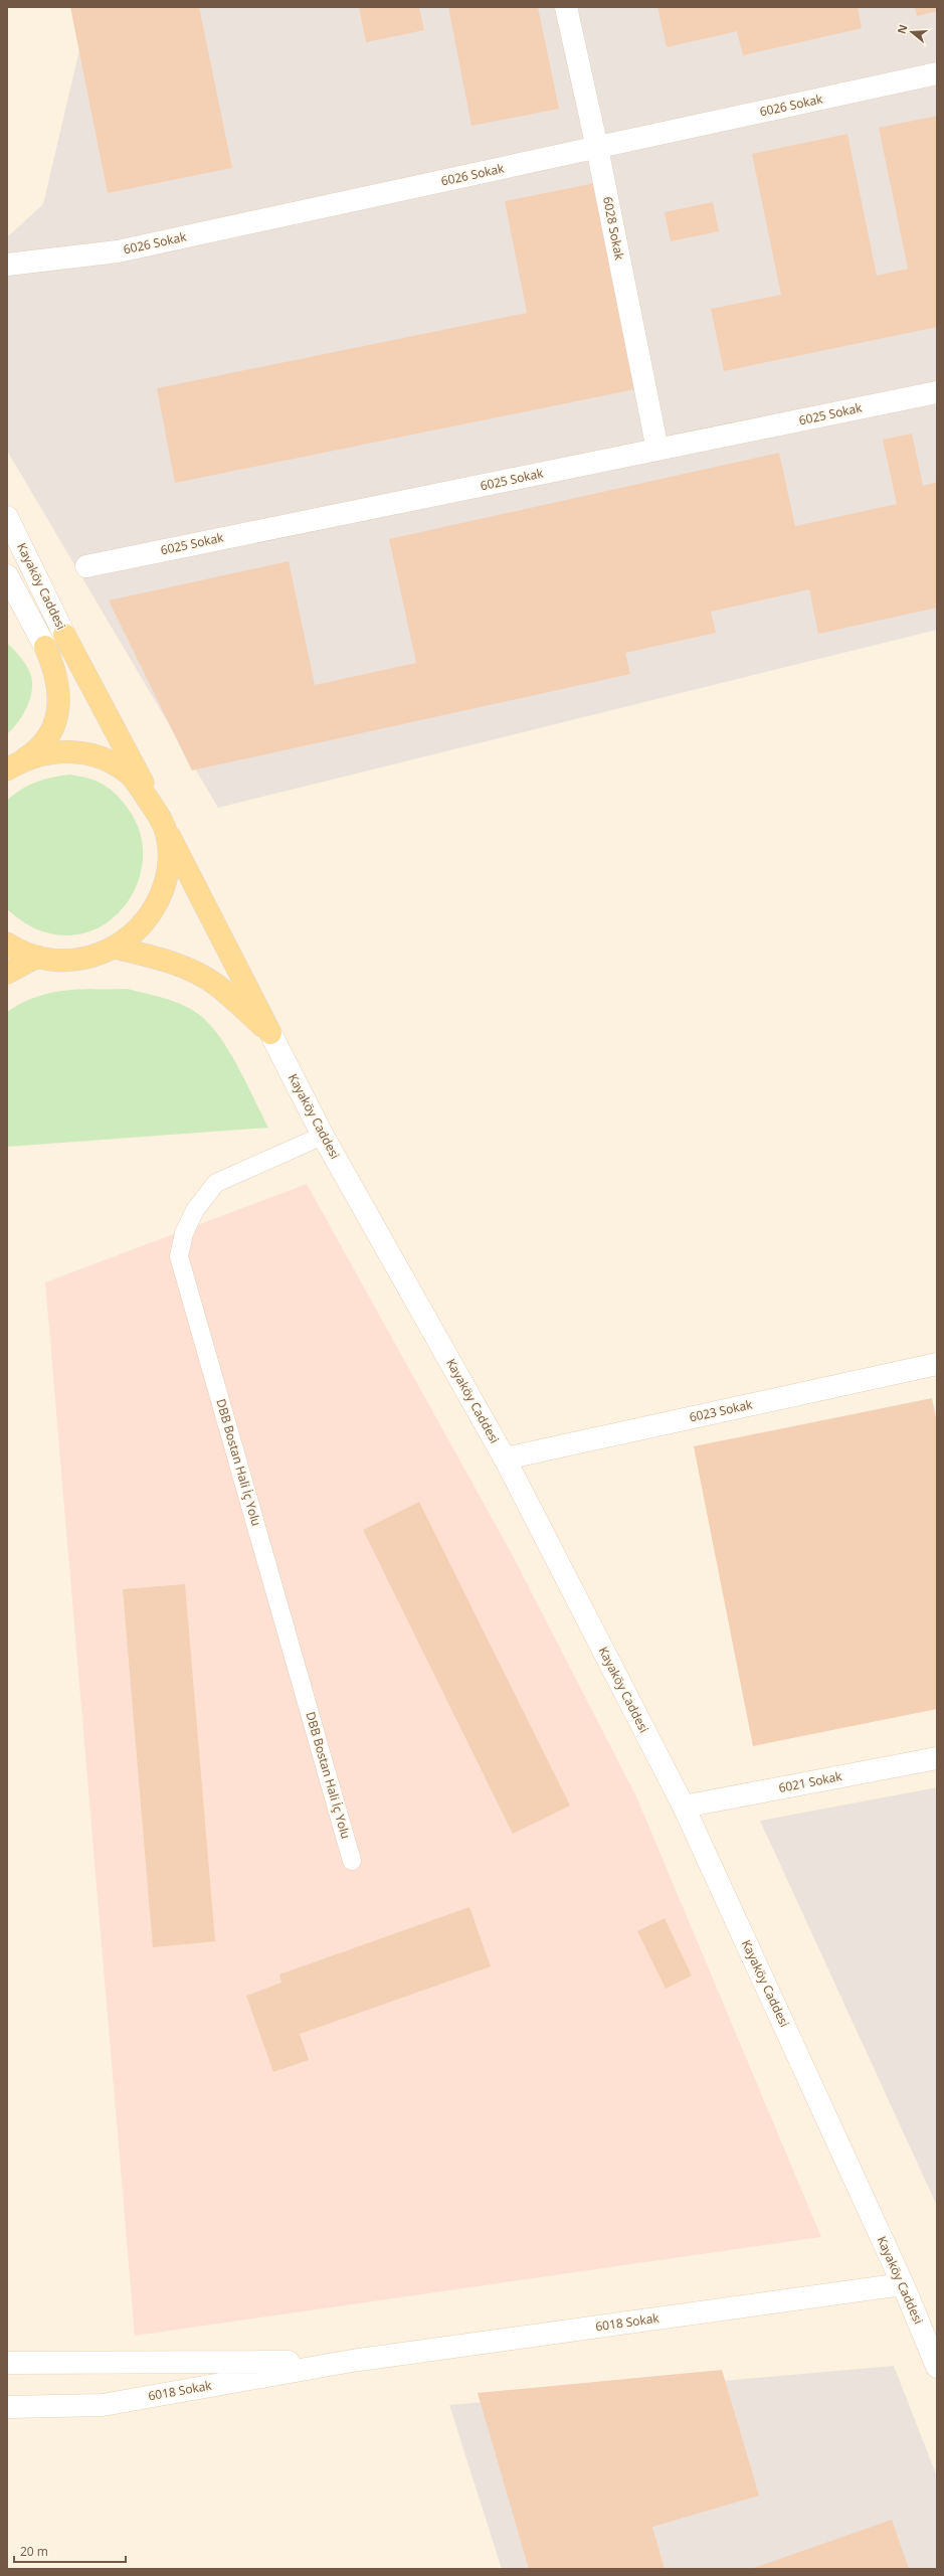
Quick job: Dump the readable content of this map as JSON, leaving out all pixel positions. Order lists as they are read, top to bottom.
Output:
{
  "streets": {
    "street": [
      "6026 Sokak",
      "6028 Sokak",
      "6025 Sokak",
      "Kayaköy Caddesi",
      "6023 Sokak",
      "6021 Sokak",
      "6018 Sokak"
    ],
    "lane": ["DBB Bostan Hali İç Yolu"]
  },
  "crossings": [
    ["6026 Sokak", "6028 Sokak"],
    ["6028 Sokak", "6025 Sokak"],
    ["Kayaköy Caddesi", "6023 Sokak"],
    ["Kayaköy Caddesi", "DBB Bostan Hali İç Yolu"],
    ["Kayaköy Caddesi", "6021 Sokak"],
    ["Kayaköy Caddesi", "6018 Sokak"]
  ],
  "scale_bar": "20 m",
  "north": "left"
}
